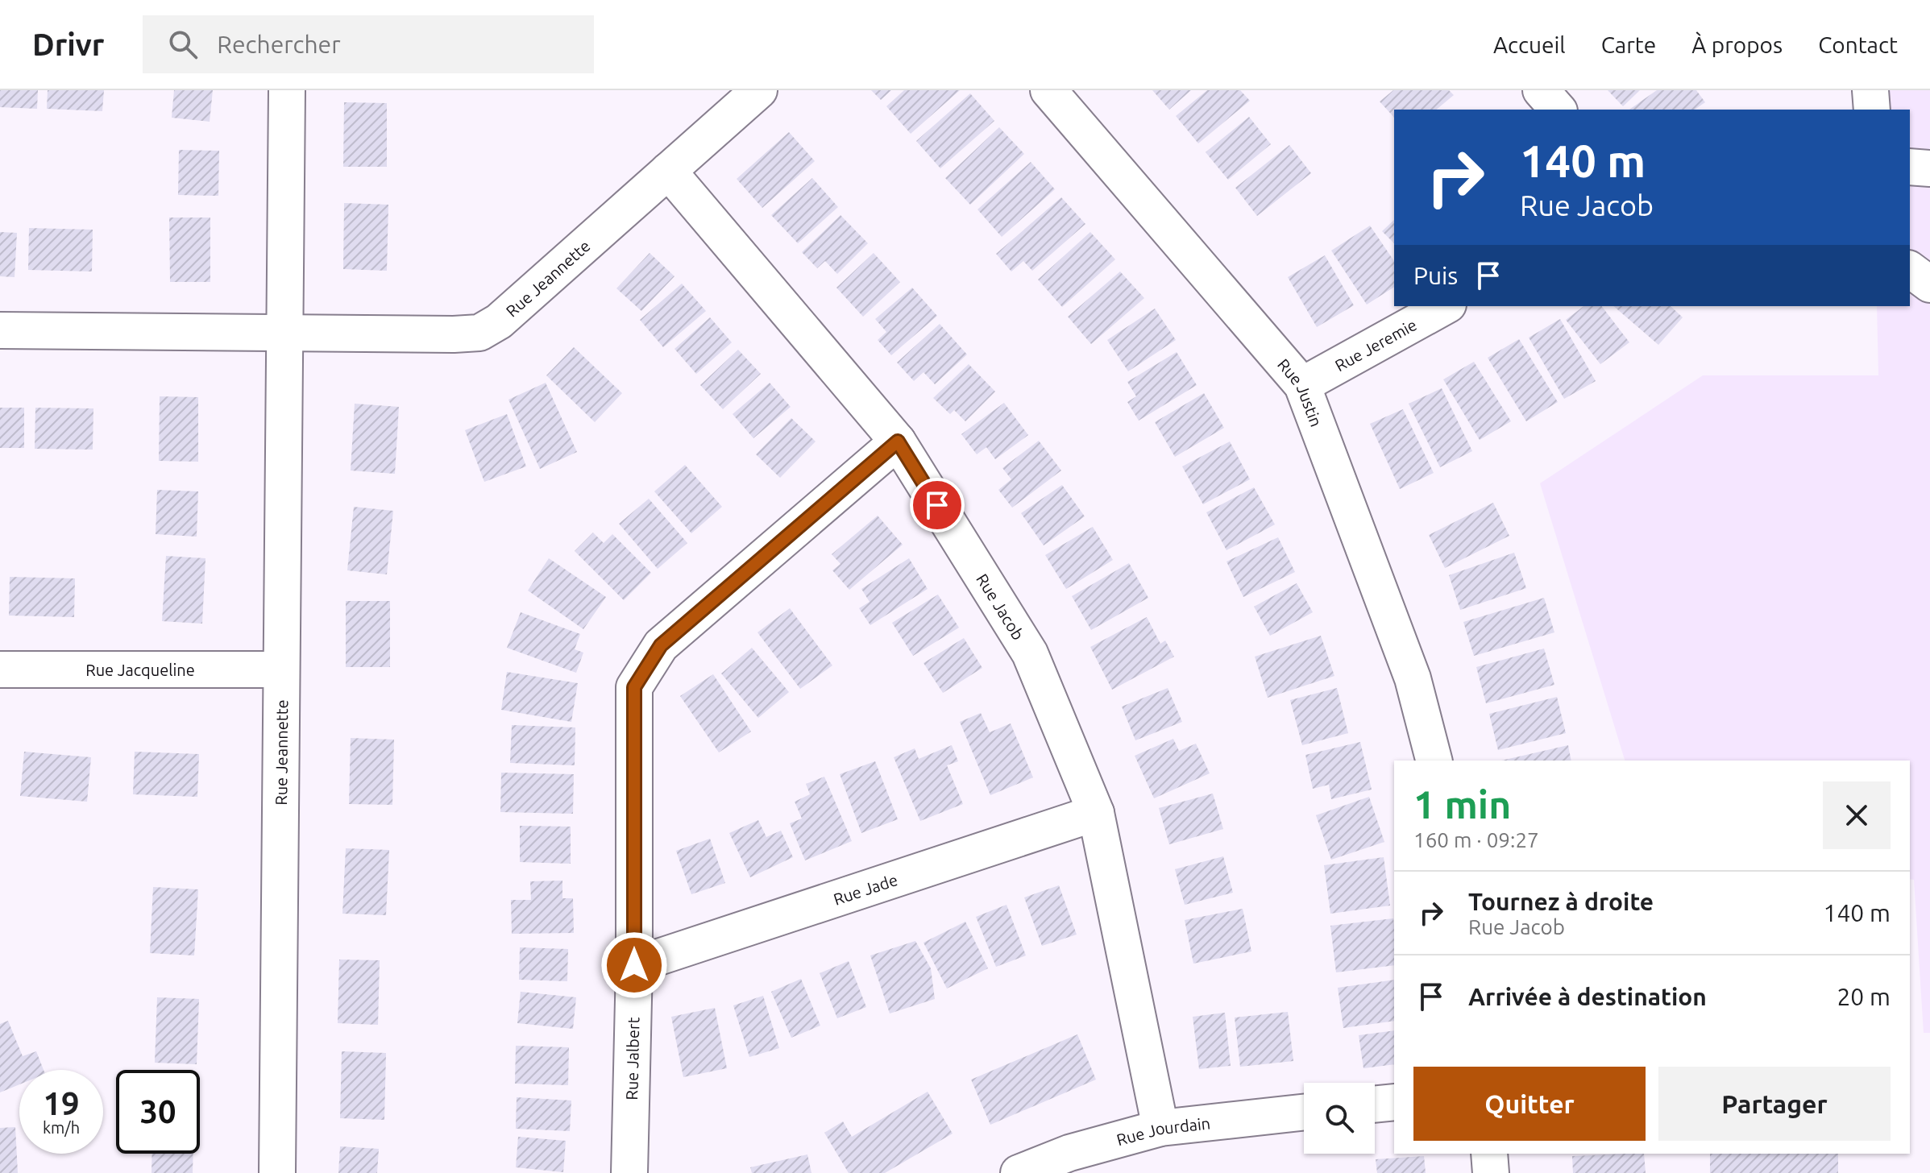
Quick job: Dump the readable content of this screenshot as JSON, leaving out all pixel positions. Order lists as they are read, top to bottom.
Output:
{
  "streets": {
    "street": [
      "Rue Jeannette",
      "Rue Jeremie",
      "Rue Justin",
      "Rue Jacob",
      "Rue Jacqueline",
      "Rue Jade",
      "Rue Jalbert",
      "Rue Jourdain"
    ]
  },
  "crossings": [
    ["Rue Jeannette", "Rue Jacob"],
    ["Rue Jeannette", "Rue Jacqueline"],
    ["Rue Jeremie", "Rue Justin"],
    ["Rue Jacob", "Rue Jade"],
    ["Rue Jacob", "Rue Jalbert"],
    ["Rue Jacob", "Rue Jourdain"],
    ["Rue Jade", "Rue Jalbert"]
  ],
  "page": {
    "header": "Drivr",
    "search": "Rechercher",
    "nav": [
      "Accueil",
      "Carte",
      "À propos",
      "Contact"
    ],
    "turn": ["140 m", "Rue Jacob"],
    "then": "Puis",
    "heading": ["1 min", "160 m · 09:27"],
    "list": [
      {
        "name": "Tournez à droite",
        "note": "Rue Jacob",
        "value": "140 m"
      },
      {
        "name": "Arrivée à destination",
        "value": "20 m"
      }
    ],
    "buttons": ["Quitter", "Partager"],
    "speed": "19 km/h",
    "limit": "30"
  }
}
